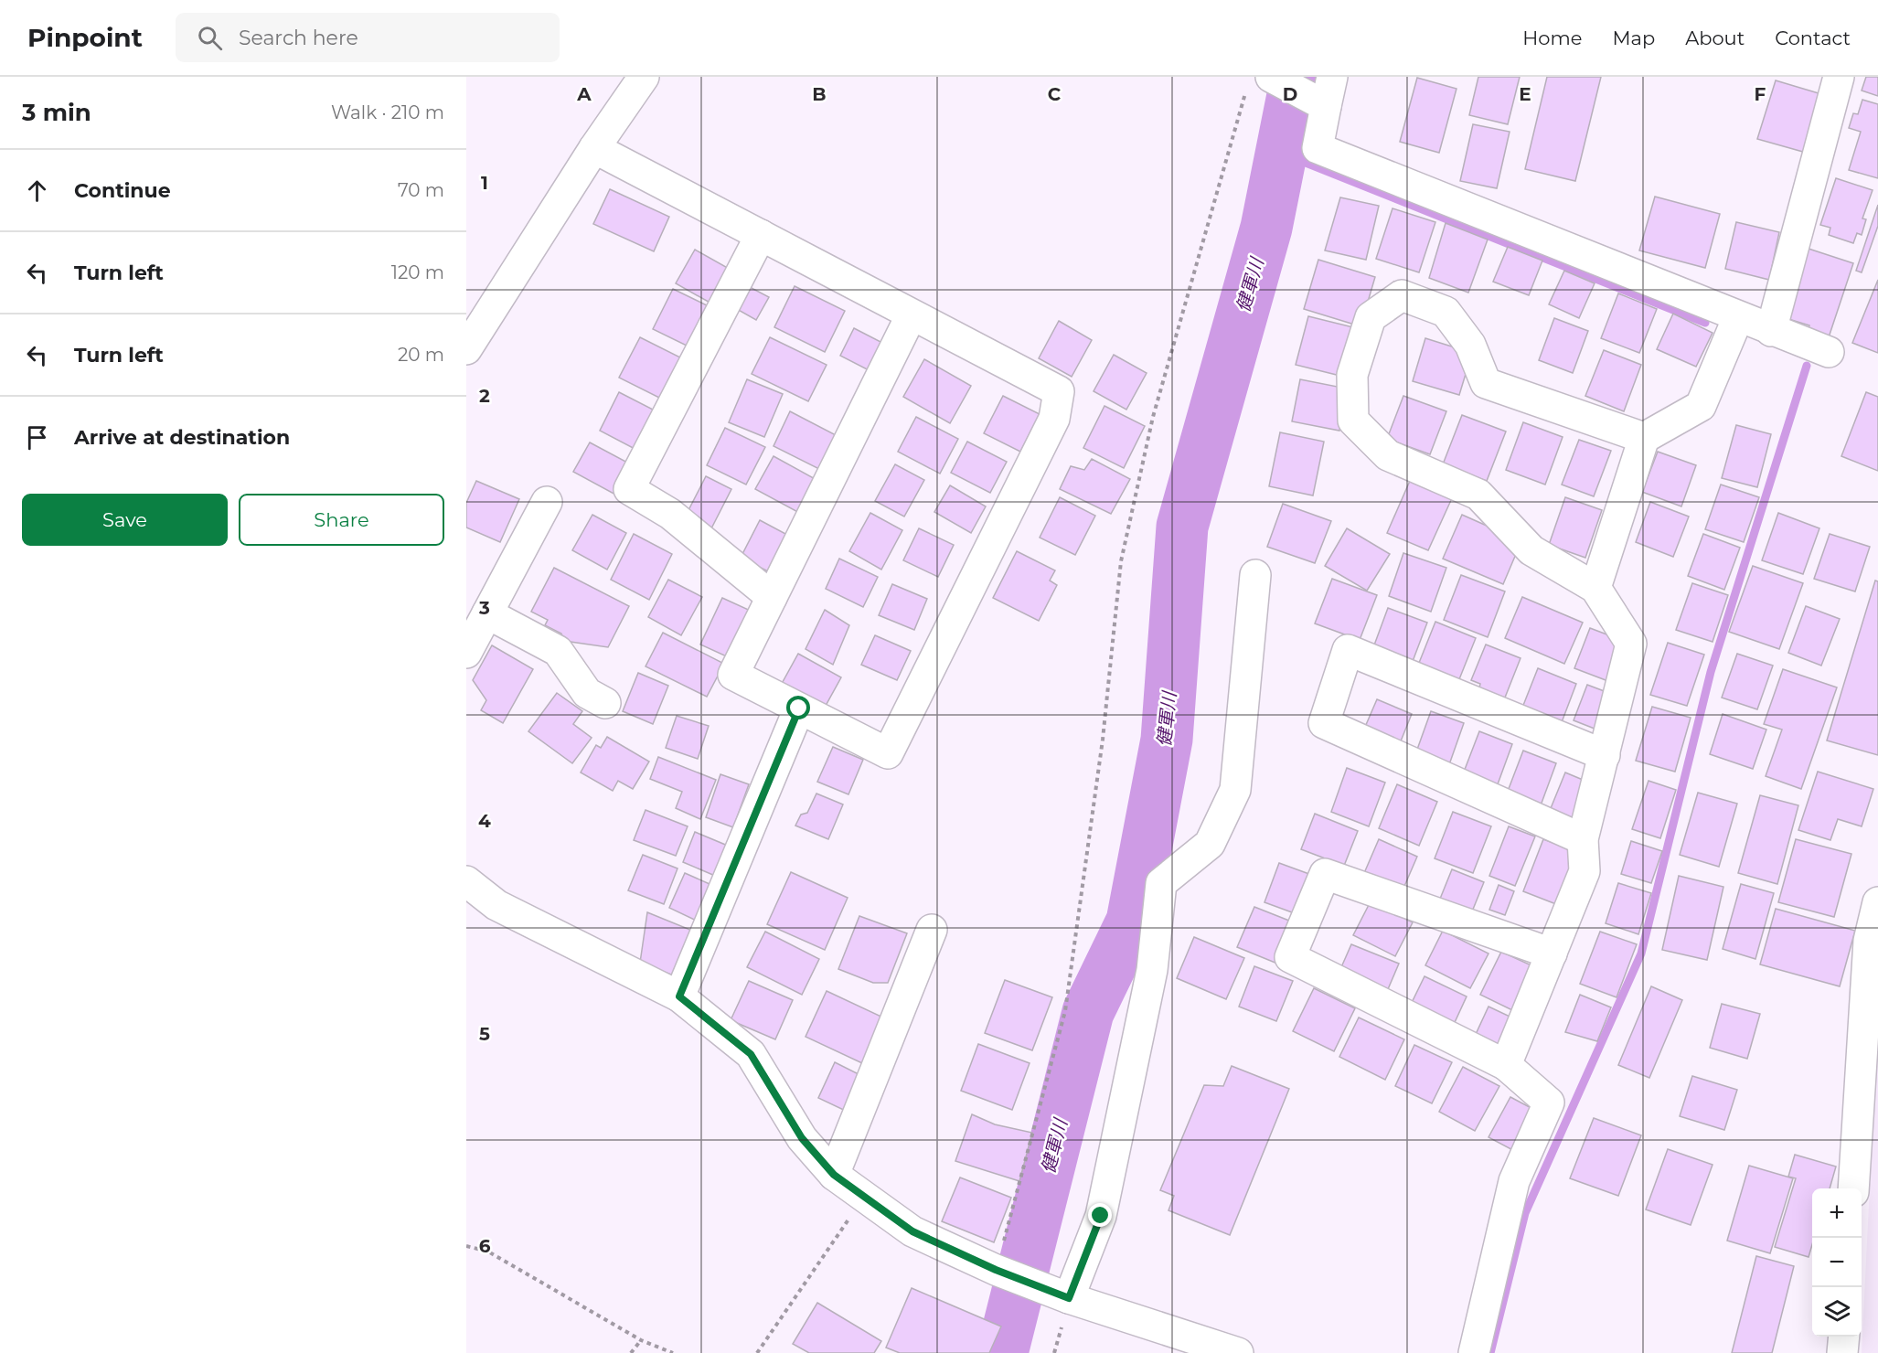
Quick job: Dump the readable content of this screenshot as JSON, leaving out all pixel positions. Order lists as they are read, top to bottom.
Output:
{
  "water": ["健軍川"],
  "page": {
    "header": "Pinpoint",
    "search": "Search here",
    "nav": [
      "Home",
      "Map",
      "About",
      "Contact"
    ],
    "heading": ["3 min", "Walk · 210 m"],
    "list": [
      ["Continue", "70 m"],
      ["Turn left", "120 m"],
      ["Turn left", "20 m"],
      "Arrive at destination"
    ],
    "buttons": ["Save", "Share"],
    "map_buttons": ["+", "−"]
  },
  "grid": {
    "columns": [
      "A",
      "B",
      "C",
      "D",
      "E",
      "F"
    ],
    "rows": [
      "1",
      "2",
      "3",
      "4",
      "5",
      "6"
    ]
  }
}
